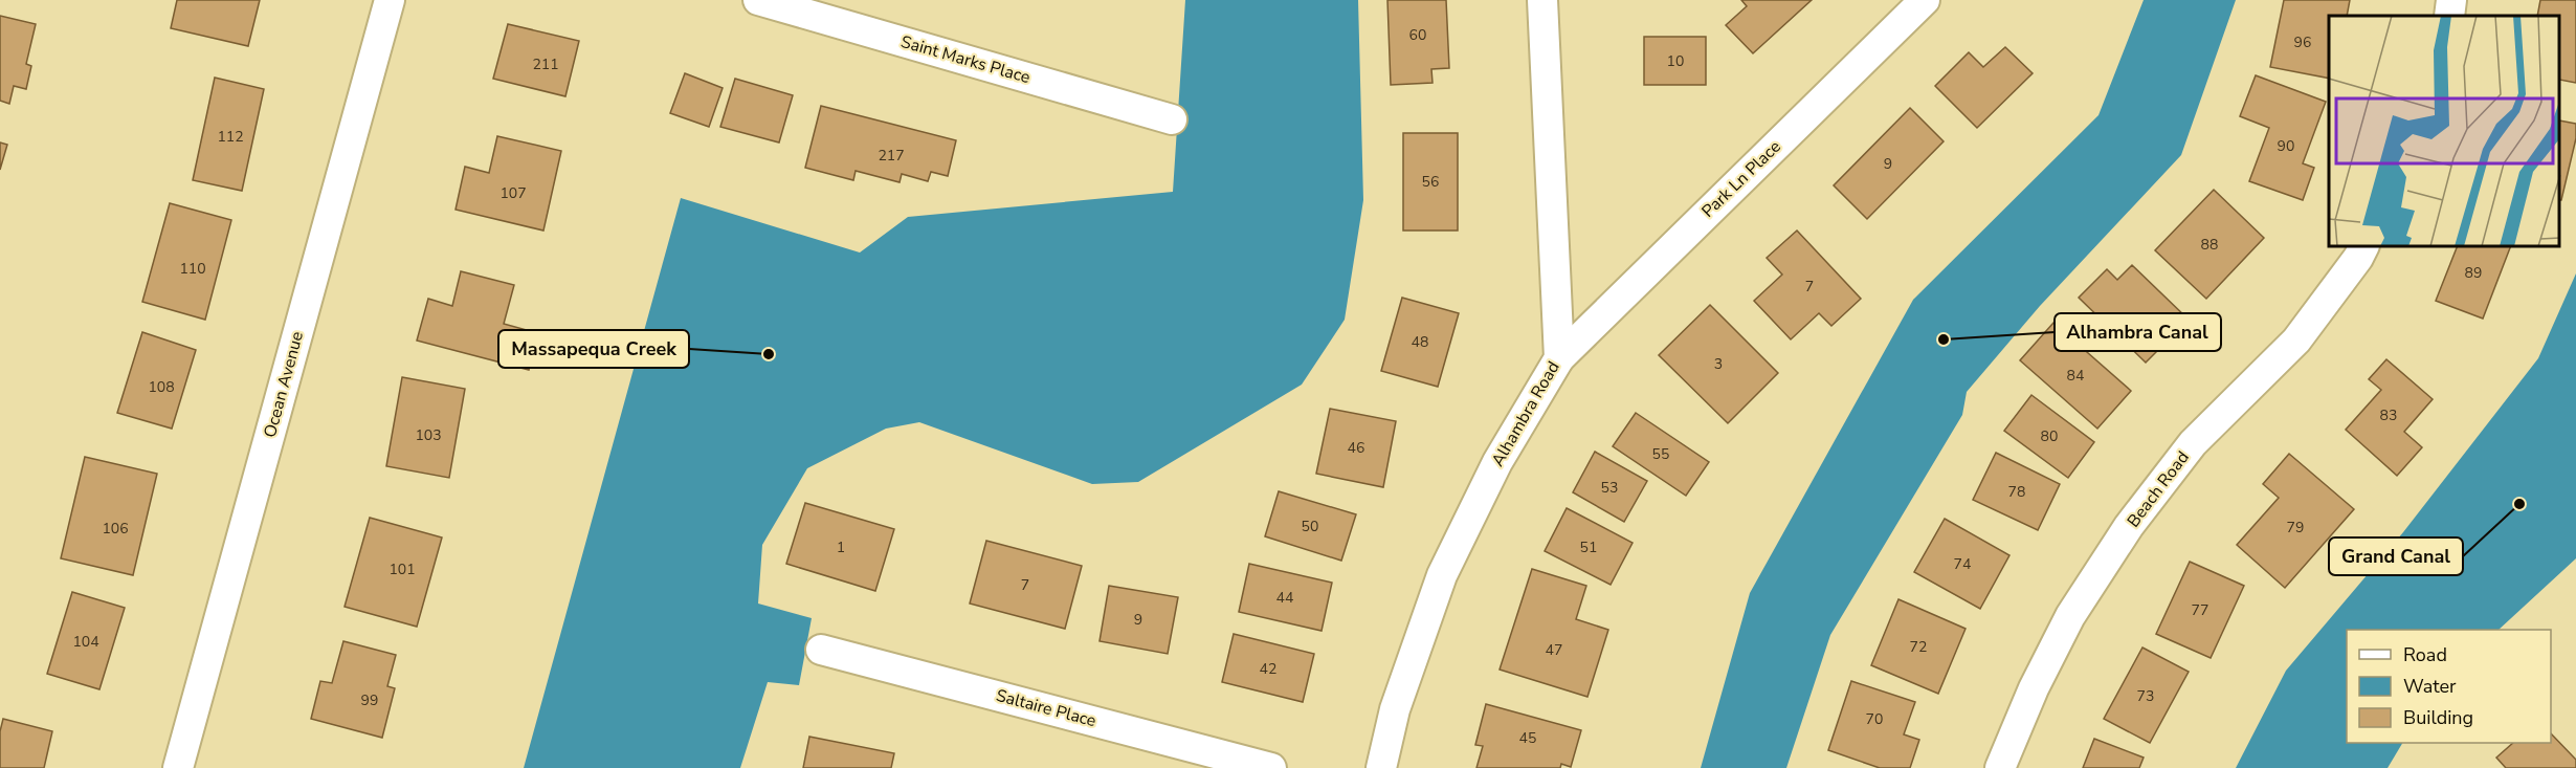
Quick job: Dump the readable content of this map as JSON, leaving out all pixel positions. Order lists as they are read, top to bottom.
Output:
{
  "streets": {
    "street": [
      "Saint Marks Place",
      "Park Ln Place",
      "Ocean Avenue",
      "Alhambra Road",
      "Beach Road",
      "Saltaire Place"
    ]
  },
  "crossings": [
    ["Park Ln Place", "Alhambra Road"]
  ],
  "places": ["Alhambra Canal", "Massapequa Creek", "Grand Canal"],
  "house_numbers": [
    "60",
    "96",
    "10",
    "211",
    "112",
    "90",
    "217",
    "9",
    "56",
    "107",
    "88",
    "110",
    "89",
    "7",
    "48",
    "3",
    "84",
    "108",
    "83",
    "103",
    "80",
    "46",
    "55",
    "53",
    "78",
    "50",
    "79",
    "106",
    "1",
    "51",
    "74",
    "101",
    "7",
    "44",
    "77",
    "9",
    "104",
    "72",
    "47",
    "42",
    "73",
    "99",
    "70",
    "45"
  ],
  "legend": ["Road", "Water", "Building"]
}
